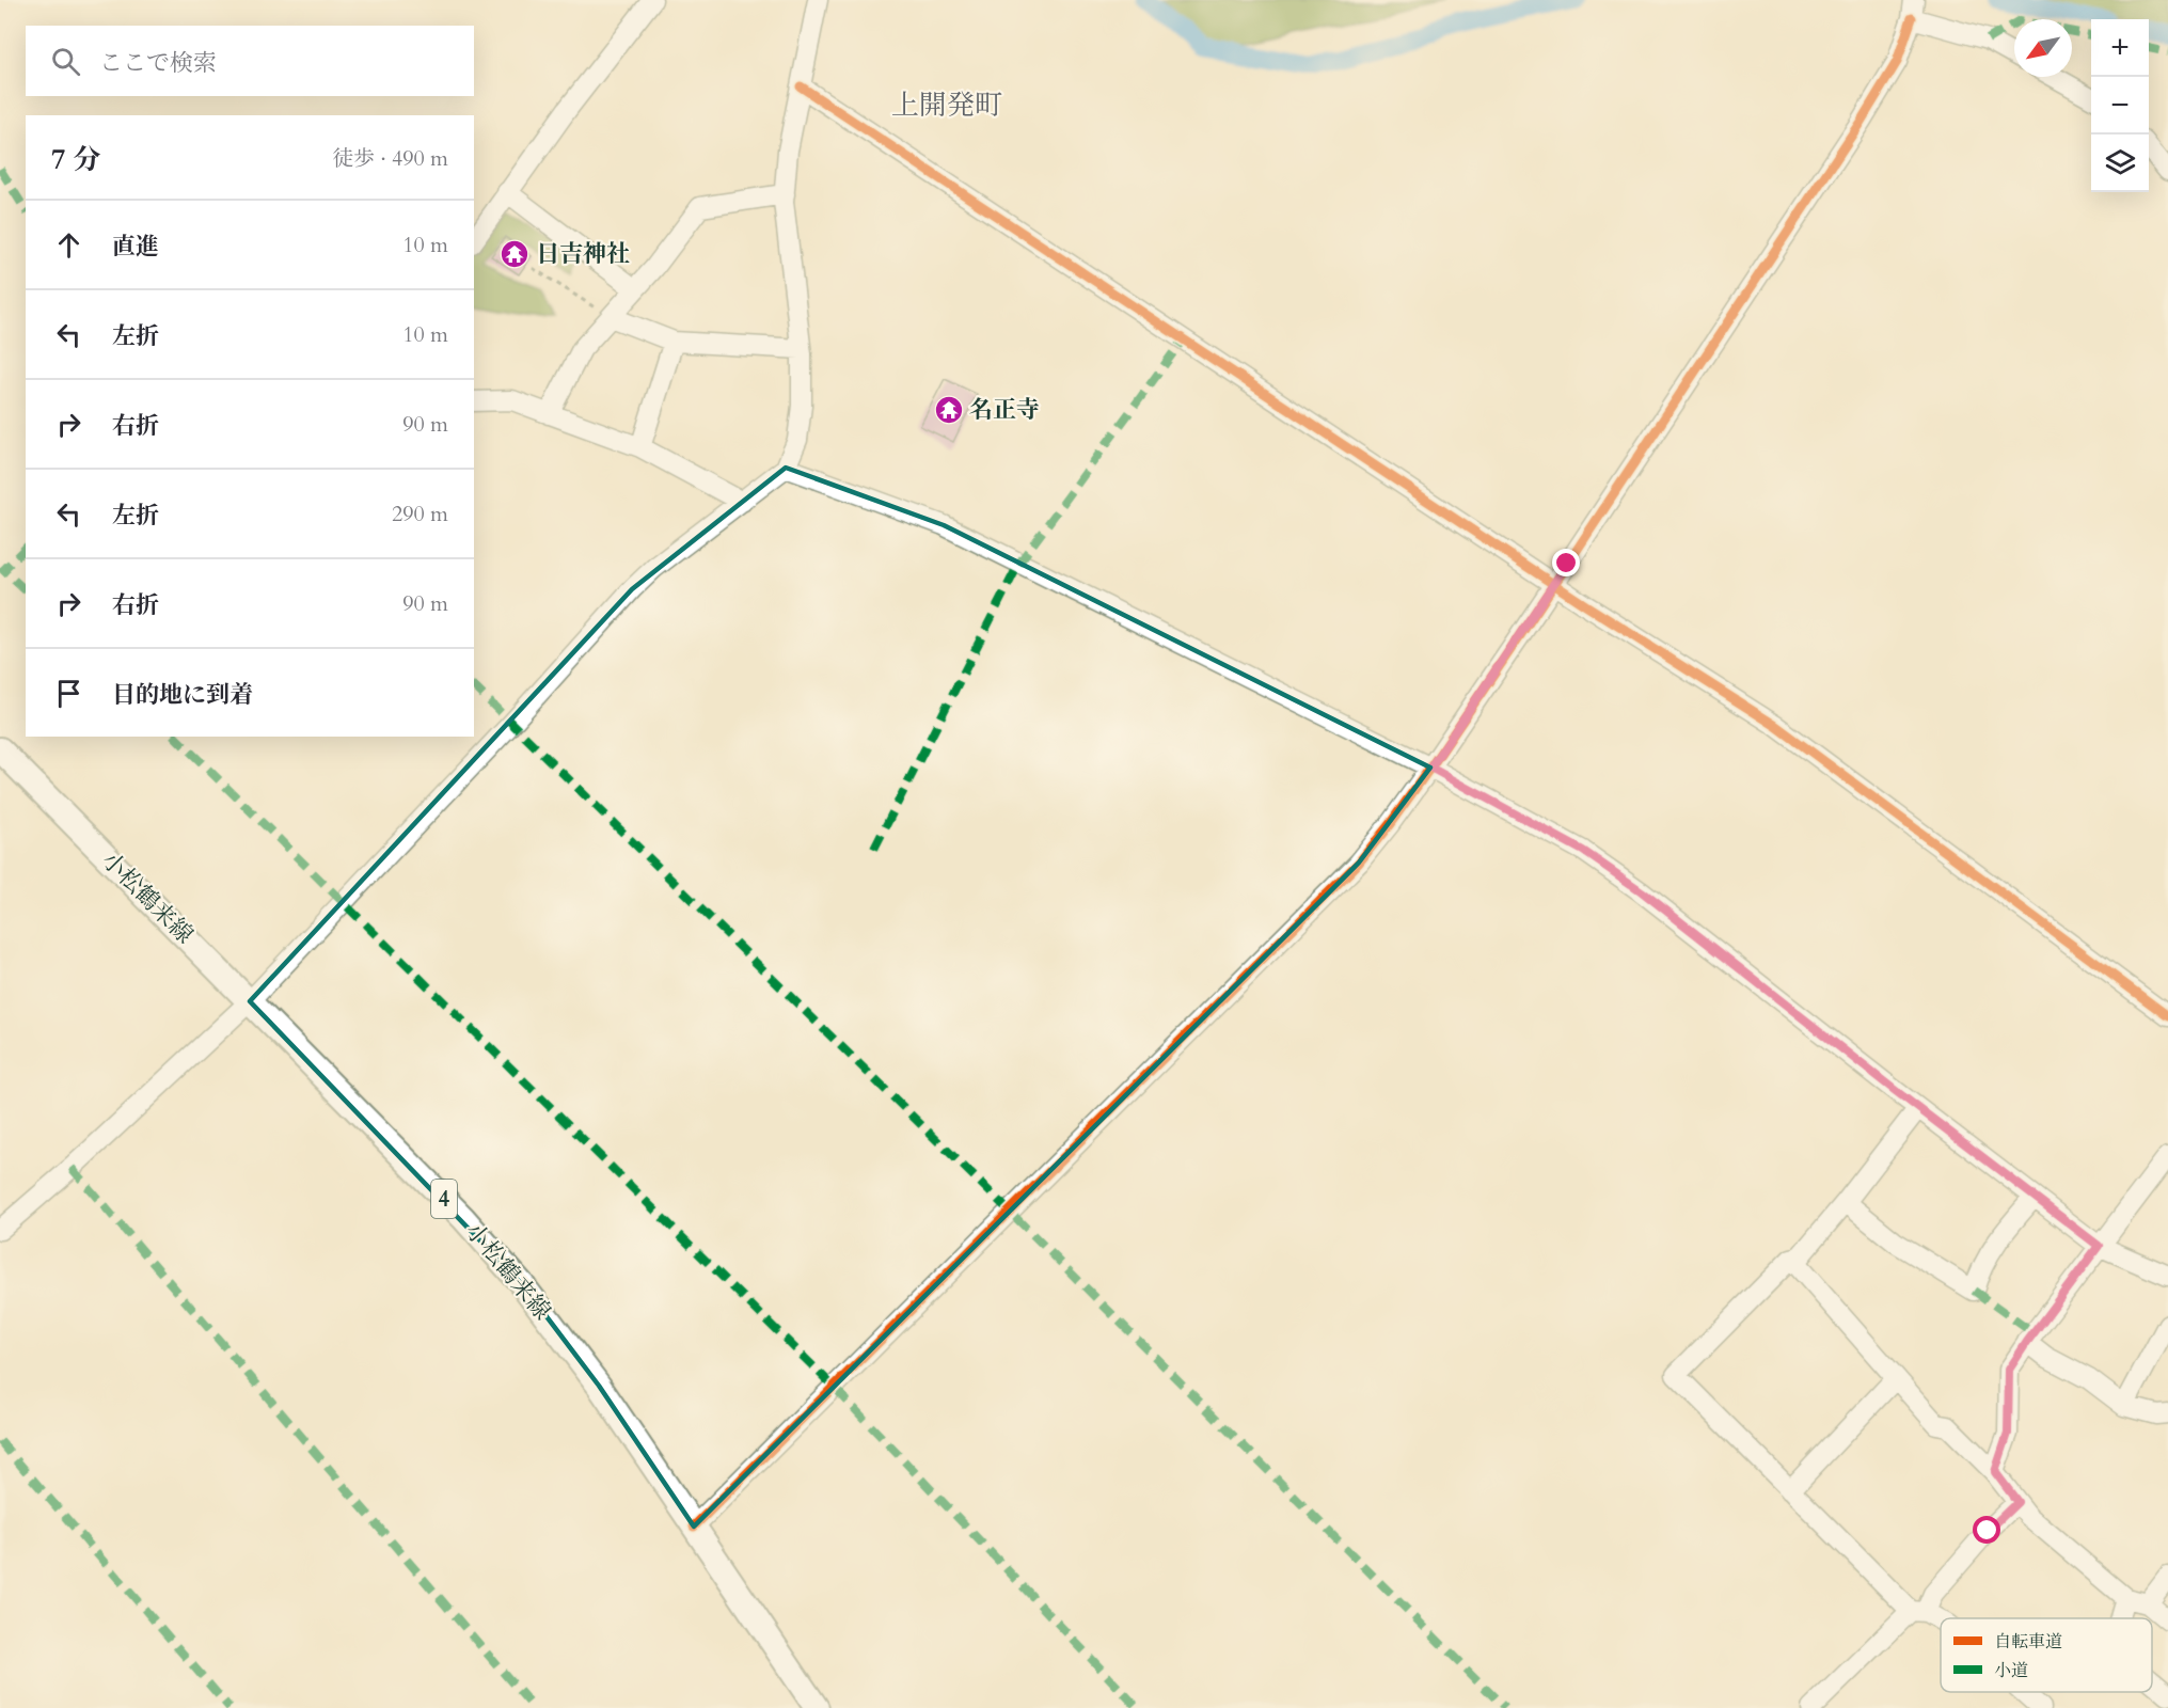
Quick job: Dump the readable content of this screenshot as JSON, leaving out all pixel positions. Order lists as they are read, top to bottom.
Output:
{
  "streets": {
    "main road": ["小松鶴来線", "4"]
  },
  "districts": ["上開発町"],
  "places": {
    "temple": ["日吉神社", "名正寺"]
  },
  "legend": ["自転車道", "小道"],
  "north": "bottom left",
  "page": {
    "map_buttons": ["+", "−"],
    "search": "ここで検索",
    "heading": ["7 分", "徒歩 · 490 m"],
    "list": [
      ["直進", "10 m"],
      ["左折", "10 m"],
      ["右折", "90 m"],
      ["左折", "290 m"],
      ["右折", "90 m"],
      "目的地に到着"
    ]
  }
}
